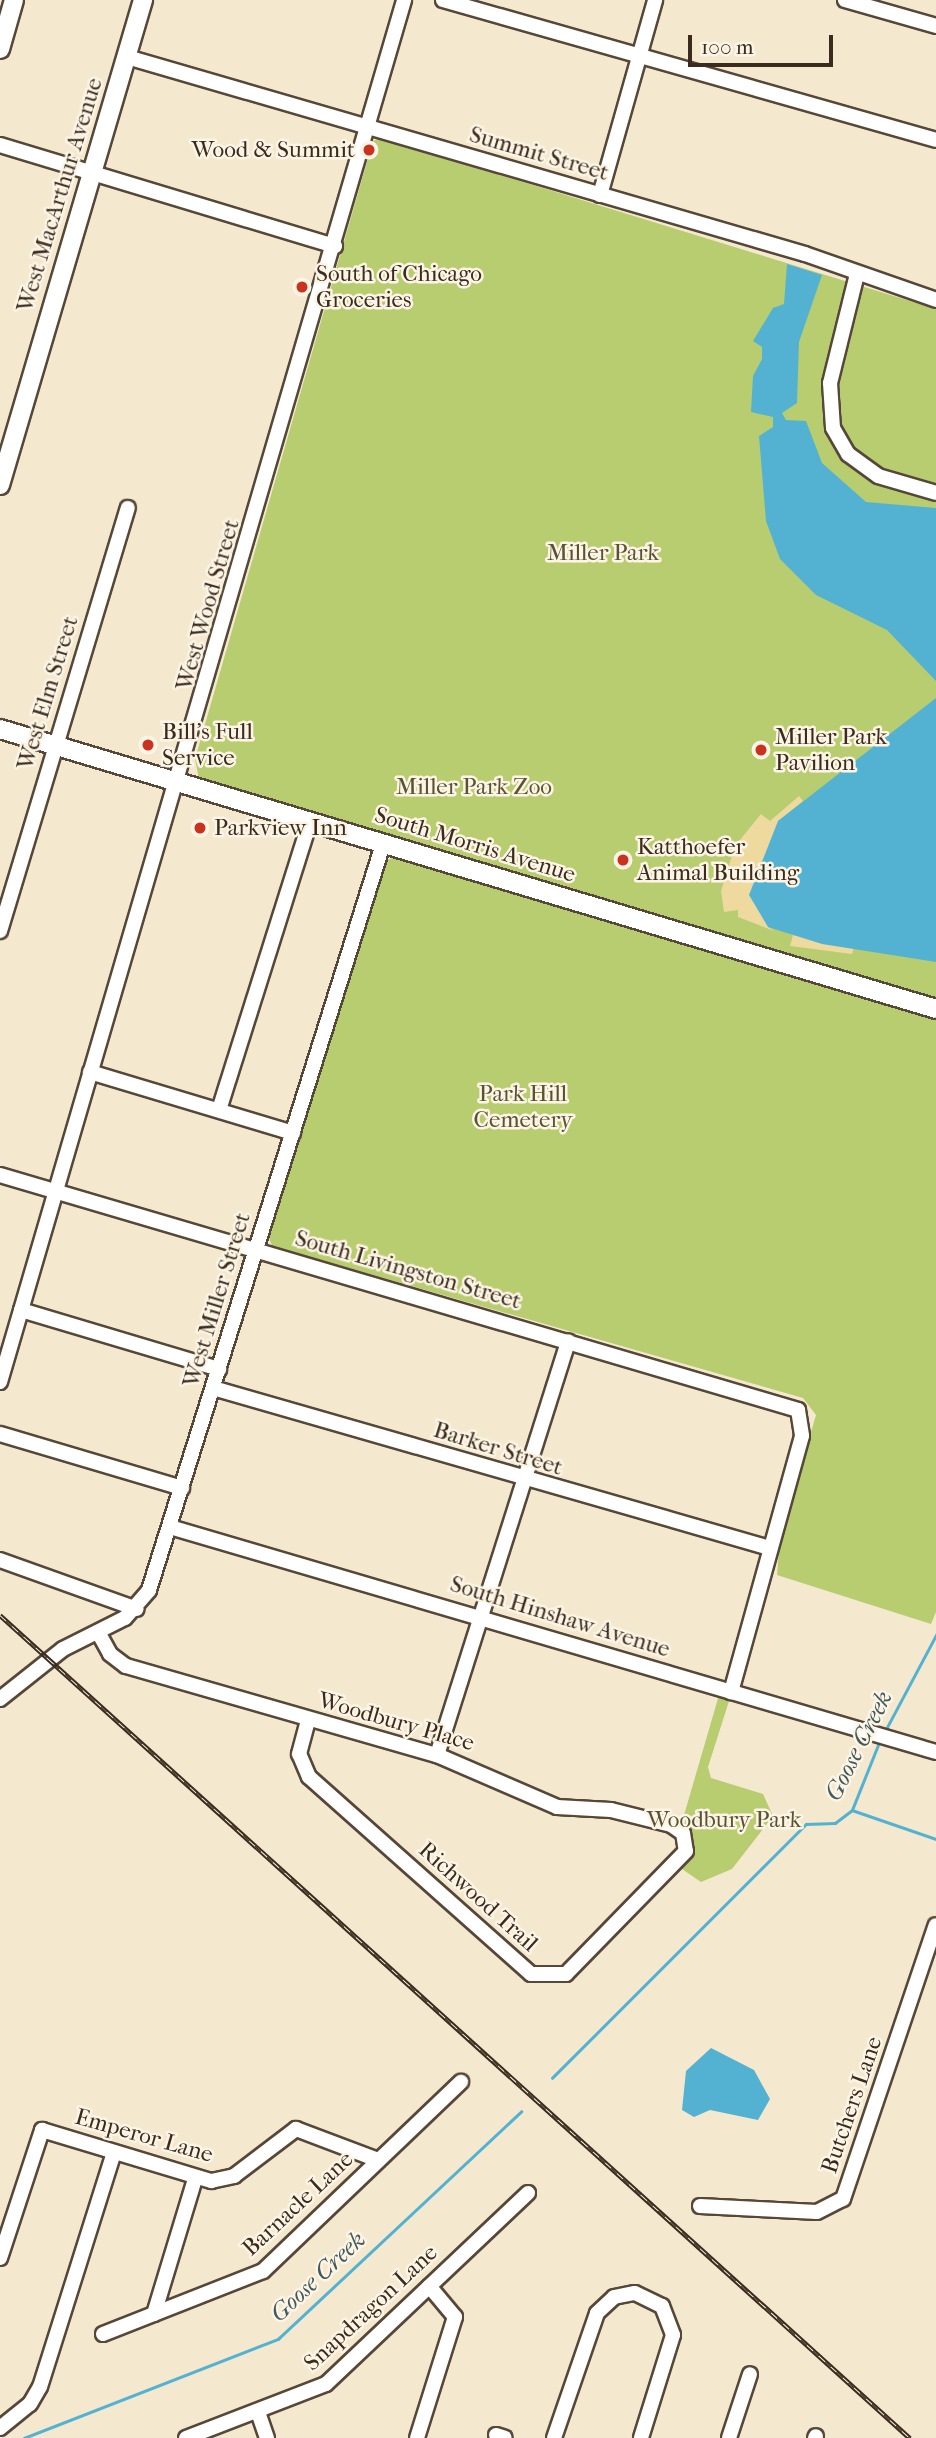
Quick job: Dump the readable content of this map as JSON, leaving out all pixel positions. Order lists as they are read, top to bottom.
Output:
{
  "streets": {
    "main road": ["West MacArthur Avenue", "South Morris Avenue"],
    "street": [
      "Summit Street",
      "West Wood Street",
      "West Elm Street",
      "South Livingston Street",
      "West Miller Street",
      "Barker Street",
      "South Hinshaw Avenue",
      "Woodbury Place",
      "Richwood Trail",
      "Butchers Lane",
      "Emperor Lane",
      "Barnacle Lane",
      "Snapdragon Lane"
    ]
  },
  "crossings": [
    ["Summit Street", "West MacArthur Avenue"],
    ["Summit Street", "West Wood Street"],
    ["West Wood Street", "South Morris Avenue"],
    ["West Wood Street", "South Livingston Street"],
    ["West Elm Street", "South Morris Avenue"],
    ["South Morris Avenue", "West Miller Street"],
    ["South Livingston Street", "West Miller Street"],
    ["South Livingston Street", "Barker Street"],
    ["West Miller Street", "Barker Street"],
    ["West Miller Street", "South Hinshaw Avenue"],
    ["Woodbury Place", "Richwood Trail"],
    ["Emperor Lane", "Barnacle Lane"]
  ],
  "water": ["Goose Creek"],
  "parks": [
    "Miller Park",
    "Miller Park Zoo",
    "Park Hill Cemetery",
    "Woodbury Park"
  ],
  "places": [
    "Wood & Summit",
    "South of Chicago Groceries",
    "Bill's Full Service",
    "Miller Park Pavilion",
    "Parkview Inn",
    "Katthoefer Animal Building"
  ],
  "scale_bar": "100 m"
}
